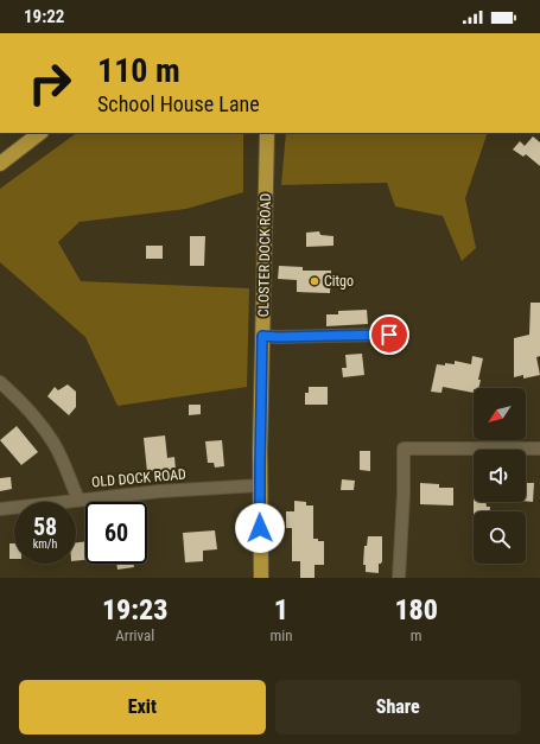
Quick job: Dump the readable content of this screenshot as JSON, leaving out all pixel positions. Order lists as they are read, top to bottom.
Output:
{
  "streets": {
    "main road": ["CLOSTER DOCK ROAD"],
    "street": ["OLD DOCK ROAD"]
  },
  "crossings": [
    ["CLOSTER DOCK ROAD", "OLD DOCK ROAD"]
  ],
  "places": ["Citgo"],
  "north": "bottom left",
  "page": {
    "status": "19:22",
    "turn": ["110 m", "School House Lane"],
    "speed": "58 km/h",
    "limit": "60",
    "eta": [
      "19:23",
      "Arrival",
      "1",
      "min",
      "180",
      "m"
    ],
    "buttons": ["Exit", "Share"]
  }
}
